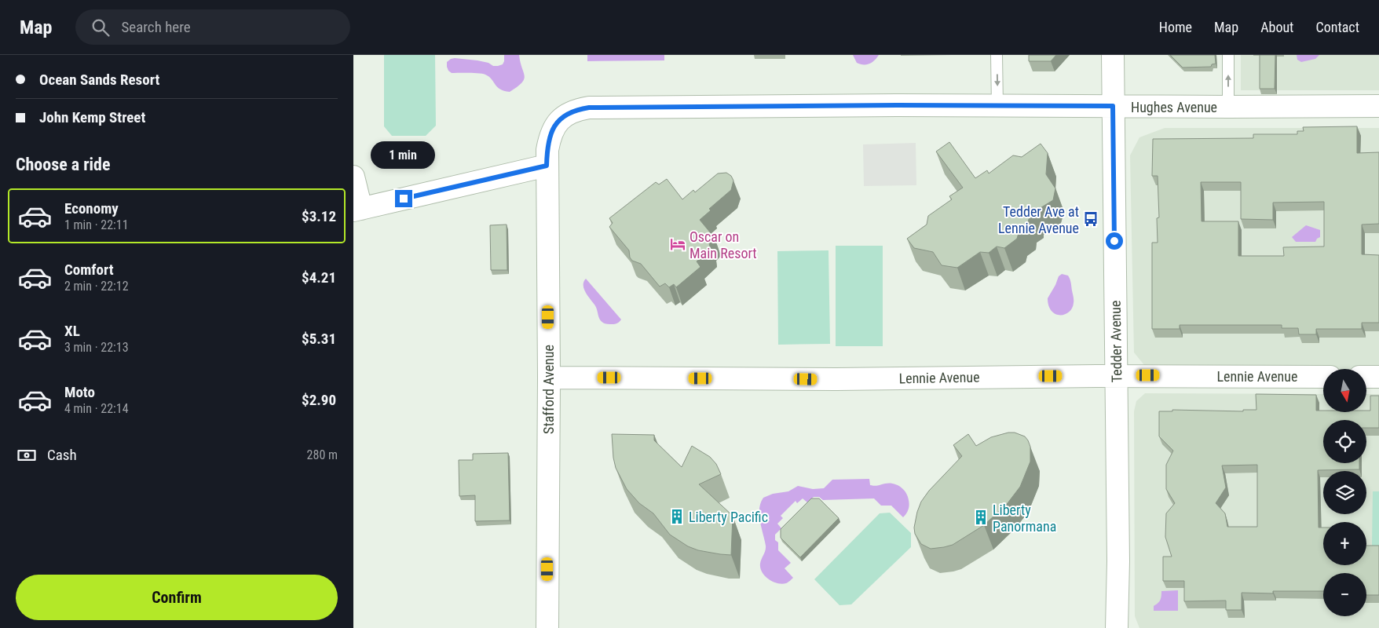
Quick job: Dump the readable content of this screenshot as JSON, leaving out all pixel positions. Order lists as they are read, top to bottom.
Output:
{
  "streets": {
    "street": [
      "Hughes Avenue",
      "Tedder Avenue",
      "Lennie Avenue",
      "Stafford Avenue"
    ]
  },
  "crossings": [
    ["Hughes Avenue", "Tedder Avenue"],
    ["Hughes Avenue", "Stafford Avenue"],
    ["Tedder Avenue", "Lennie Avenue"],
    ["Lennie Avenue", "Stafford Avenue"]
  ],
  "places": {
    "bus stop": ["Tedder Ave at Lennie Avenue"],
    "hotel": ["Oscar on Main Resort"],
    "building": ["Liberty Pacific", "Liberty Panormana"]
  },
  "north": "bottom",
  "page": {
    "header": "Map",
    "search": "Search here",
    "nav": [
      "Home",
      "Map",
      "About",
      "Contact"
    ],
    "banner": ["Ocean Sands Resort", "John Kemp Street"],
    "heading": "Choose a ride",
    "bubble": "1 min",
    "list": [
      {
        "name": "Economy",
        "note": "1 min · 22:11",
        "value": "$3.12"
      },
      {
        "name": "Comfort",
        "note": "2 min · 22:12",
        "value": "$4.21"
      },
      {
        "name": "XL",
        "note": "3 min · 22:13",
        "value": "$5.31"
      },
      {
        "name": "Moto",
        "note": "4 min · 22:14",
        "value": "$2.90"
      }
    ],
    "map_buttons": ["+", "−"],
    "pay": ["Cash", "280 m"],
    "buttons": "Confirm"
  }
}
